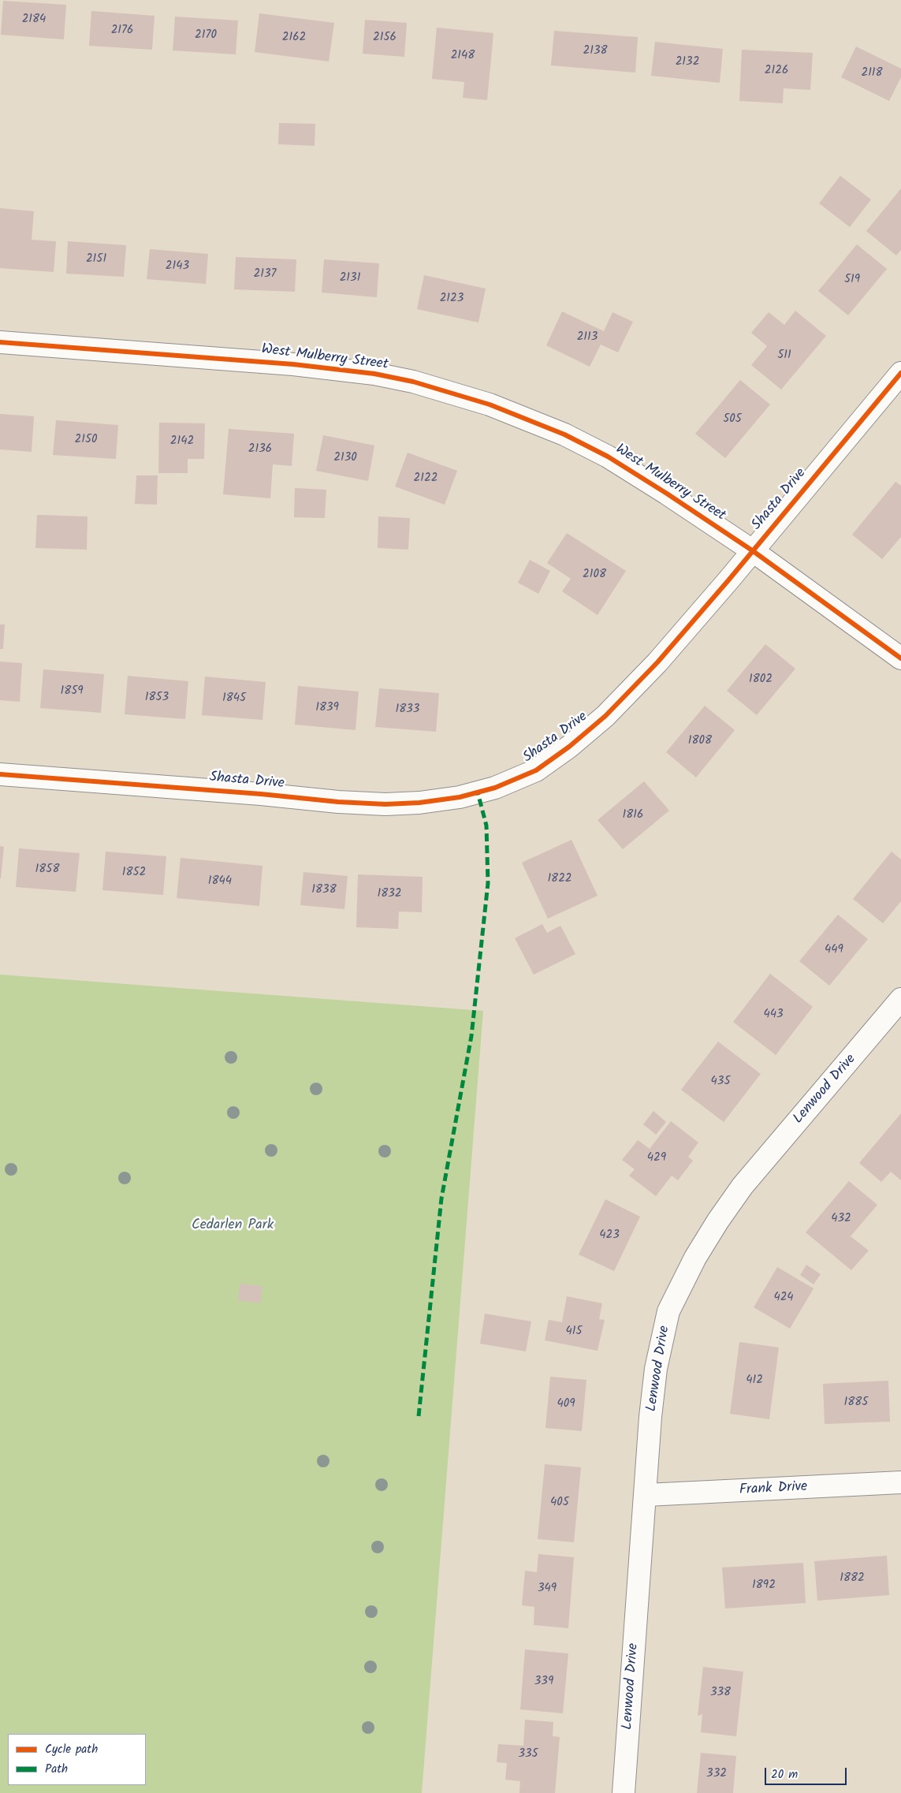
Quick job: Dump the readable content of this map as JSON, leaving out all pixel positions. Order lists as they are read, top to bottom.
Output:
{
  "streets": {
    "street": [
      "West Mulberry Street",
      "Shasta Drive",
      "Lenwood Drive",
      "Frank Drive"
    ]
  },
  "crossings": [
    ["West Mulberry Street", "Shasta Drive"],
    ["Lenwood Drive", "Frank Drive"]
  ],
  "parks": ["Cedarlen Park"],
  "house_numbers": [
    "2184",
    "2176",
    "2170",
    "2162",
    "2156",
    "2138",
    "2148",
    "2132",
    "2126",
    "2118",
    "2151",
    "2143",
    "2137",
    "2131",
    "519",
    "2123",
    "2113",
    "511",
    "505",
    "2150",
    "2142",
    "2136",
    "2130",
    "2122",
    "2108",
    "1802",
    "1859",
    "1853",
    "1845",
    "1839",
    "1833",
    "1808",
    "1816",
    "1858",
    "1852",
    "1822",
    "1844",
    "1838",
    "1832",
    "449",
    "443",
    "435",
    "429",
    "432",
    "423",
    "424",
    "415",
    "412",
    "1885",
    "409",
    "405",
    "1882",
    "1892",
    "349",
    "339",
    "338",
    "335",
    "332"
  ],
  "legend": ["Cycle path", "Path"],
  "scale_bar": "20 m"
}
